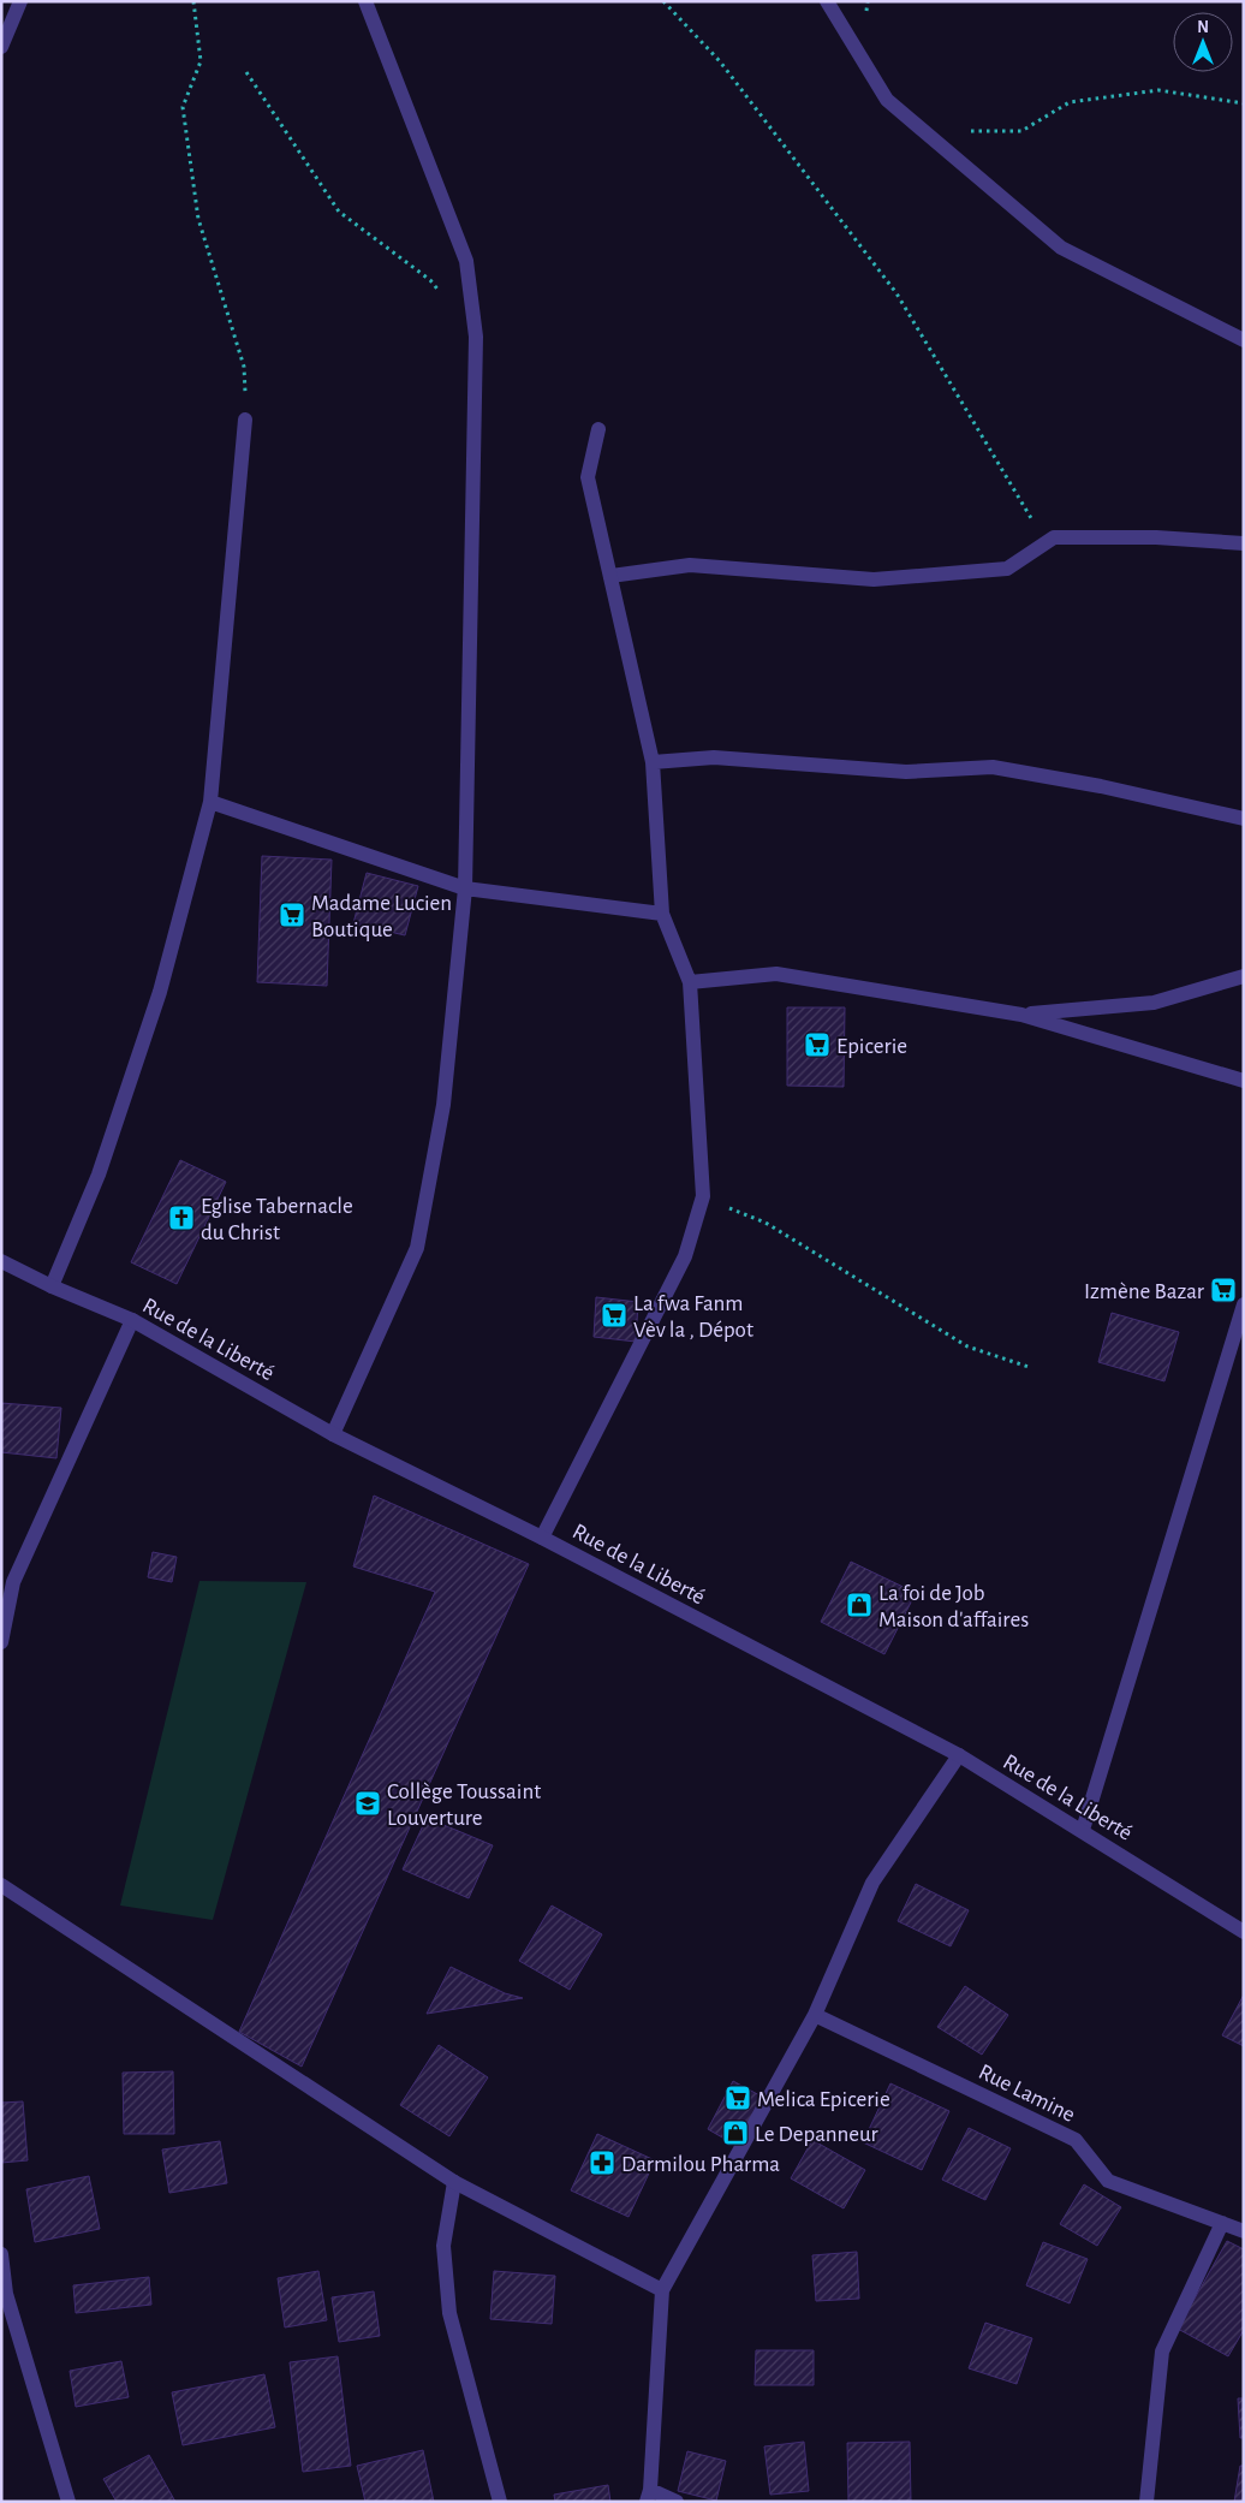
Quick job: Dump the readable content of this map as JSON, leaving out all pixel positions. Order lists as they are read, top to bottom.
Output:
{
  "streets": {
    "street": ["Rue de la Liberté", "Rue Lamine"]
  },
  "places": {
    "supermarket": [
      "Madame Lucien Boutique",
      "Epicerie",
      "Izmène Bazar",
      "La fwa Fanm Vèv la , Dépot",
      "Melica Epicerie"
    ],
    "church": ["Eglise Tabernacle du Christ"],
    "shop": ["La foi de Job Maison d'affaires", "Le Depanneur"],
    "school or university": ["Collège Toussaint Louverture"],
    "pharmacy": ["Darmilou Pharma"]
  },
  "north": "top"
}
